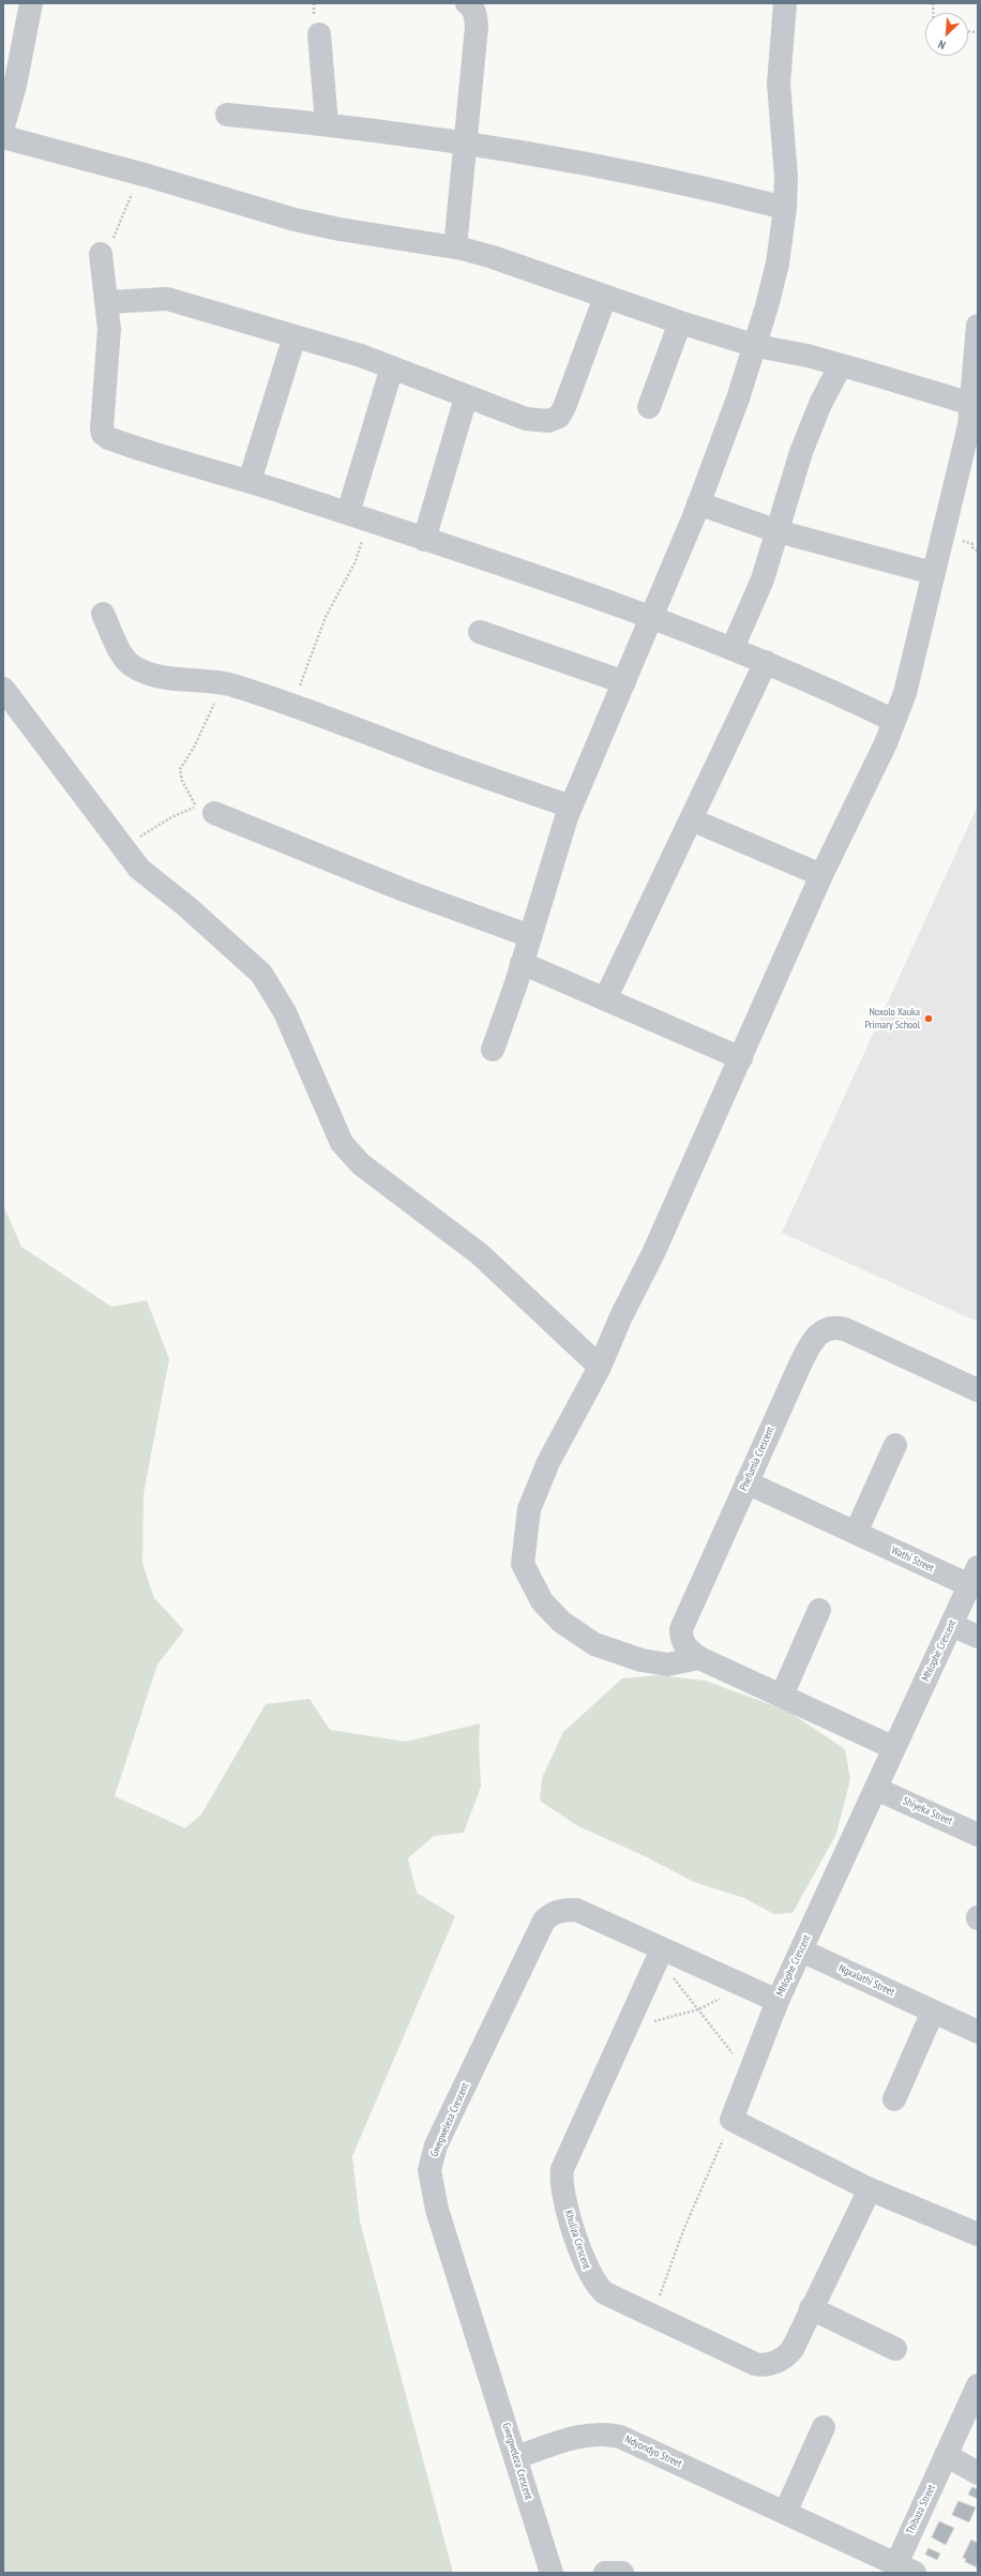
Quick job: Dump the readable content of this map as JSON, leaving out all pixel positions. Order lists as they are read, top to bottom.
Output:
{
  "streets": {
    "street": [
      "Phefumla Crescent",
      "Wathi Street",
      "Mhlophe Crescent",
      "Shiyeka Street",
      "Ngxalathi Street",
      "Gwegweleza Crescent",
      "Khuliza Crescent",
      "Ndyondyo Street",
      "Thibaza Street"
    ]
  },
  "crossings": [
    ["Phefumla Crescent", "Wathi Street"],
    ["Phefumla Crescent", "Mhlophe Crescent"],
    ["Wathi Street", "Mhlophe Crescent"],
    ["Mhlophe Crescent", "Shiyeka Street"],
    ["Mhlophe Crescent", "Ngxalathi Street"],
    ["Mhlophe Crescent", "Gwegweleza Crescent"],
    ["Gwegweleza Crescent", "Khuliza Crescent"],
    ["Gwegweleza Crescent", "Ndyondyo Street"],
    ["Ndyondyo Street", "Thibaza Street"]
  ],
  "places": ["Noxolo Xauka Primary School"],
  "north": "bottom left"
}
